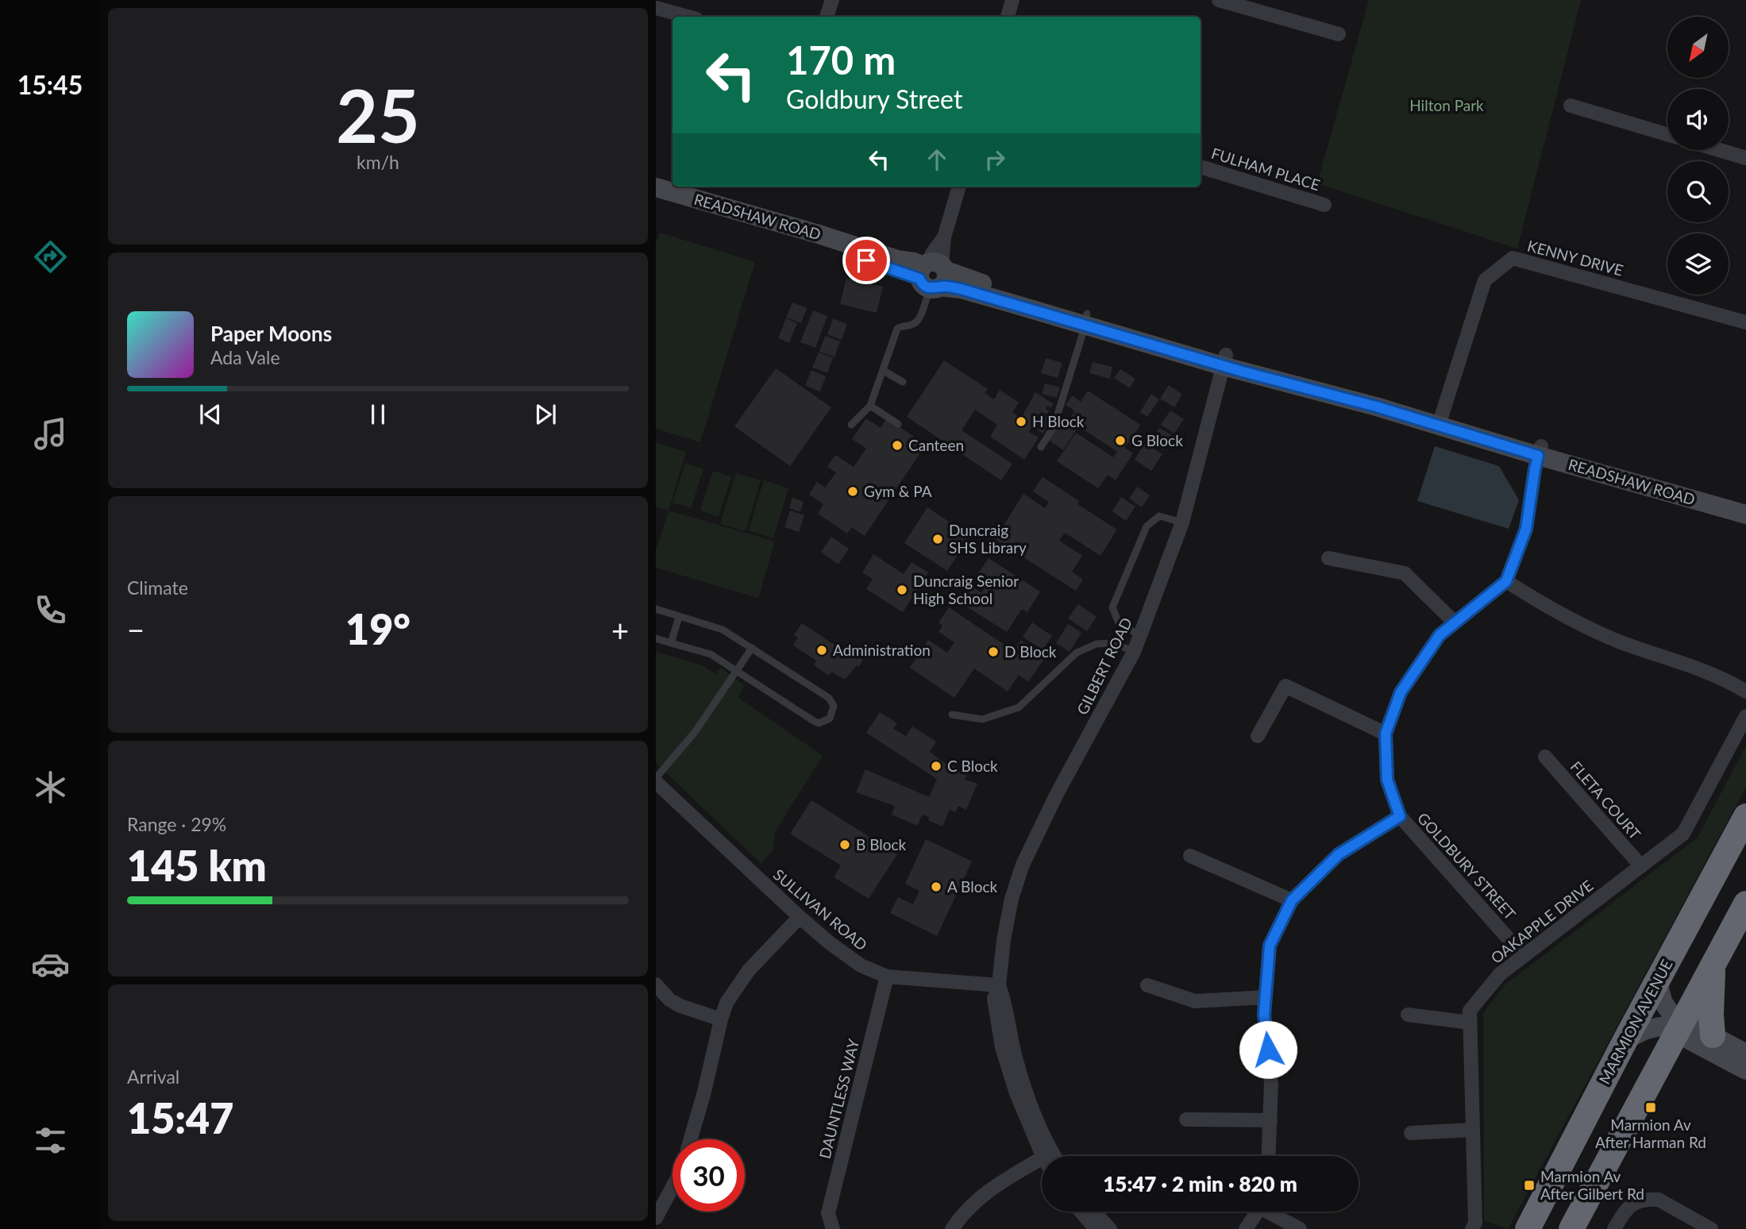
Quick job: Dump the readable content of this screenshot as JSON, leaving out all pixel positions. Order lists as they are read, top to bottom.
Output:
{
  "streets": {
    "highway": ["MARMION AVENUE"],
    "street": [
      "FULHAM PLACE",
      "READSHAW ROAD",
      "KENNY DRIVE",
      "GILBERT ROAD",
      "FLETA COURT",
      "GOLDBURY STREET",
      "SULLIVAN ROAD",
      "OAKAPPLE DRIVE",
      "DAUNTLESS WAY"
    ]
  },
  "crossings": [
    ["READSHAW ROAD", "KENNY DRIVE"],
    ["READSHAW ROAD", "GILBERT ROAD"],
    ["GILBERT ROAD", "SULLIVAN ROAD"],
    ["FLETA COURT", "OAKAPPLE DRIVE"],
    ["GOLDBURY STREET", "OAKAPPLE DRIVE"],
    ["SULLIVAN ROAD", "DAUNTLESS WAY"]
  ],
  "parks": ["Hilton Park"],
  "places": {
    "other": [
      "H Block",
      "G Block",
      "Canteen",
      "Gym & PA",
      "Duncraig SHS Library",
      "Duncraig Senior High School",
      "Administration",
      "D Block",
      "C Block",
      "B Block",
      "A Block"
    ],
    "transit": ["Marmion Av After Harman Rd", "Marmion Av After Gilbert Rd"]
  },
  "north": "bottom left",
  "page": {
    "tabs": "15:45",
    "tile": [
      ["25", "km/h"],
      "Climate",
      ["Range · 29%", "145 km"],
      ["Arrival", "15:47"]
    ],
    "turn": ["170 m", "Goldbury Street"],
    "song": ["Paper Moons", "Ada Vale"],
    "heat": ["−", "19°", "+"],
    "limit": "30",
    "trip": "15:47 · 2 min · 820 m"
  }
}
